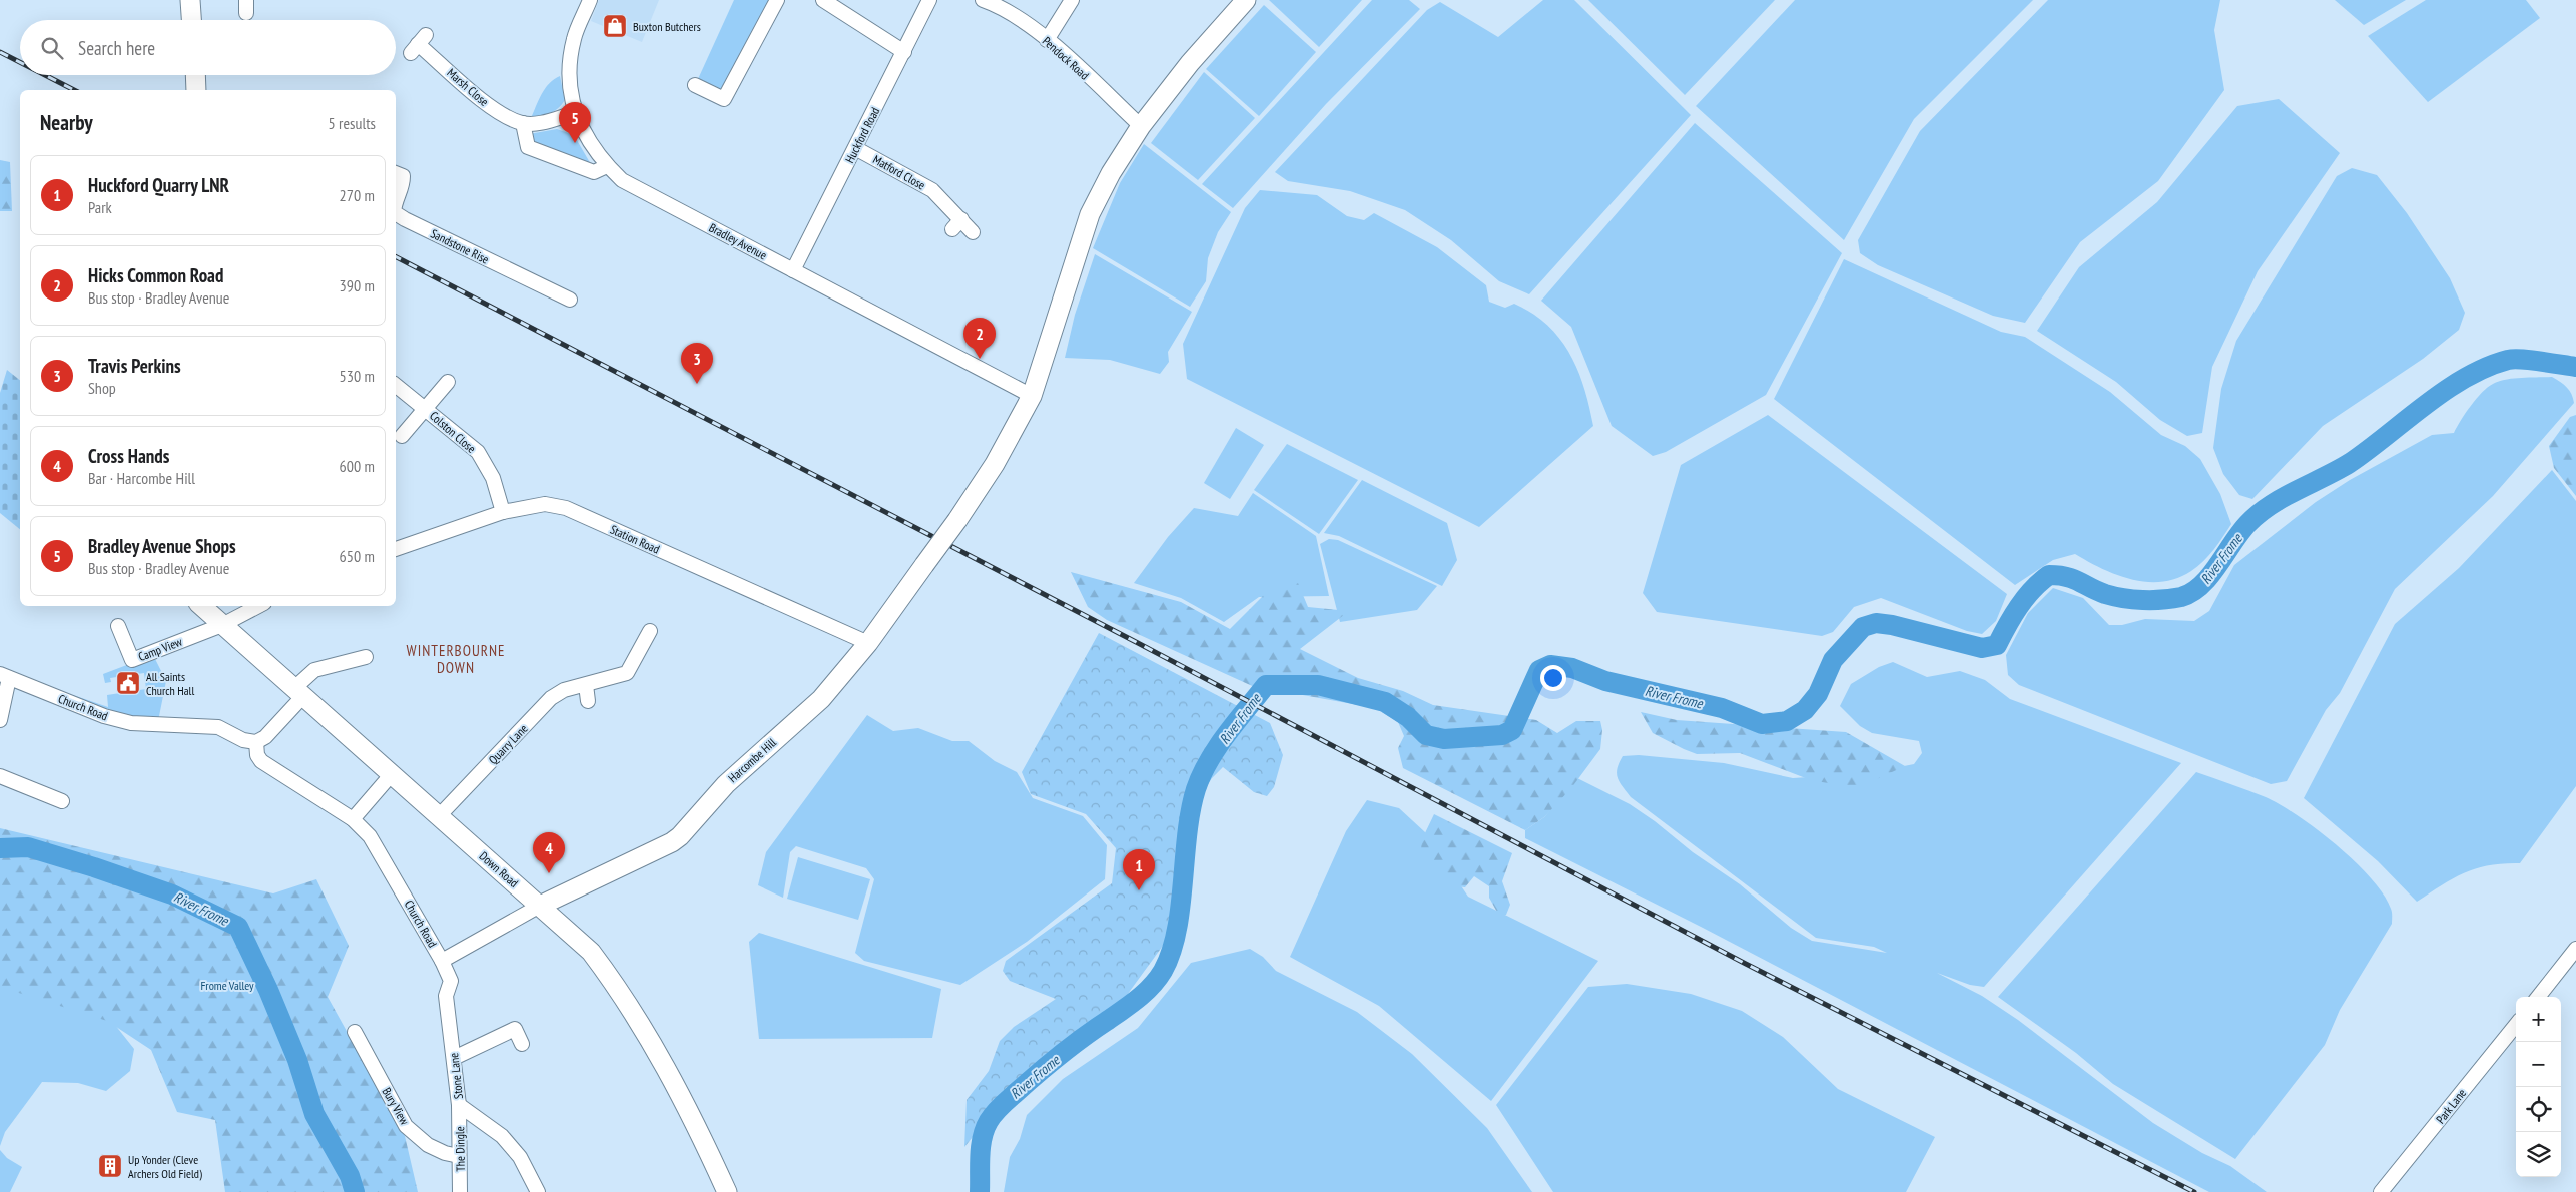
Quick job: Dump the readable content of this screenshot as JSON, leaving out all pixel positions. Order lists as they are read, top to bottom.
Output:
{
  "streets": {
    "street": [
      "Pendock Road",
      "Marsh Close",
      "Huckford Road",
      "Matford Close",
      "Bradley Avenue",
      "Sandstone Rise",
      "Colston Close",
      "Station Road",
      "Camp View",
      "Church Road",
      "Quarry Lane",
      "Harcombe Hill",
      "Down Road",
      "Stone Lane",
      "Bury View",
      "Park Lane",
      "The Dingle"
    ]
  },
  "crossings": [
    ["Pendock Road", "Harcombe Hill"],
    ["Huckford Road", "Matford Close"],
    ["Huckford Road", "Bradley Avenue"],
    ["Bradley Avenue", "Harcombe Hill"],
    ["Colston Close", "Station Road"],
    ["Station Road", "Harcombe Hill"],
    ["Camp View", "Down Road"],
    ["Church Road", "Harcombe Hill"],
    ["Church Road", "Down Road"],
    ["Church Road", "Stone Lane"],
    ["Quarry Lane", "Down Road"],
    ["Harcombe Hill", "Down Road"],
    ["Stone Lane", "The Dingle"],
    ["Bury View", "The Dingle"]
  ],
  "districts": ["WINTERBOURNE DOWN"],
  "water": ["River Frome"],
  "parks": ["Frome Valley"],
  "places": {
    "shop": ["Buxton Butchers"],
    "public building": ["All Saints Church Hall"],
    "building": ["Up Yonder (Cleve Archers Old Field)"]
  },
  "page": {
    "search": "Search here",
    "heading": ["Nearby", "5 results"],
    "pins": [
      "5",
      "2",
      "3",
      "4",
      "1"
    ],
    "list": [
      {
        "mark": "1",
        "name": "Huckford Quarry LNR",
        "note": "Park",
        "value": "270 m"
      },
      {
        "mark": "2",
        "name": "Hicks Common Road",
        "note": "Bus stop · Bradley Avenue",
        "value": "390 m"
      },
      {
        "mark": "3",
        "name": "Travis Perkins",
        "note": "Shop",
        "value": "530 m"
      },
      {
        "mark": "4",
        "name": "Cross Hands",
        "note": "Bar · Harcombe Hill",
        "value": "600 m"
      },
      {
        "mark": "5",
        "name": "Bradley Avenue Shops",
        "note": "Bus stop · Bradley Avenue",
        "value": "650 m"
      }
    ],
    "map_buttons": ["+", "−"]
  }
}
